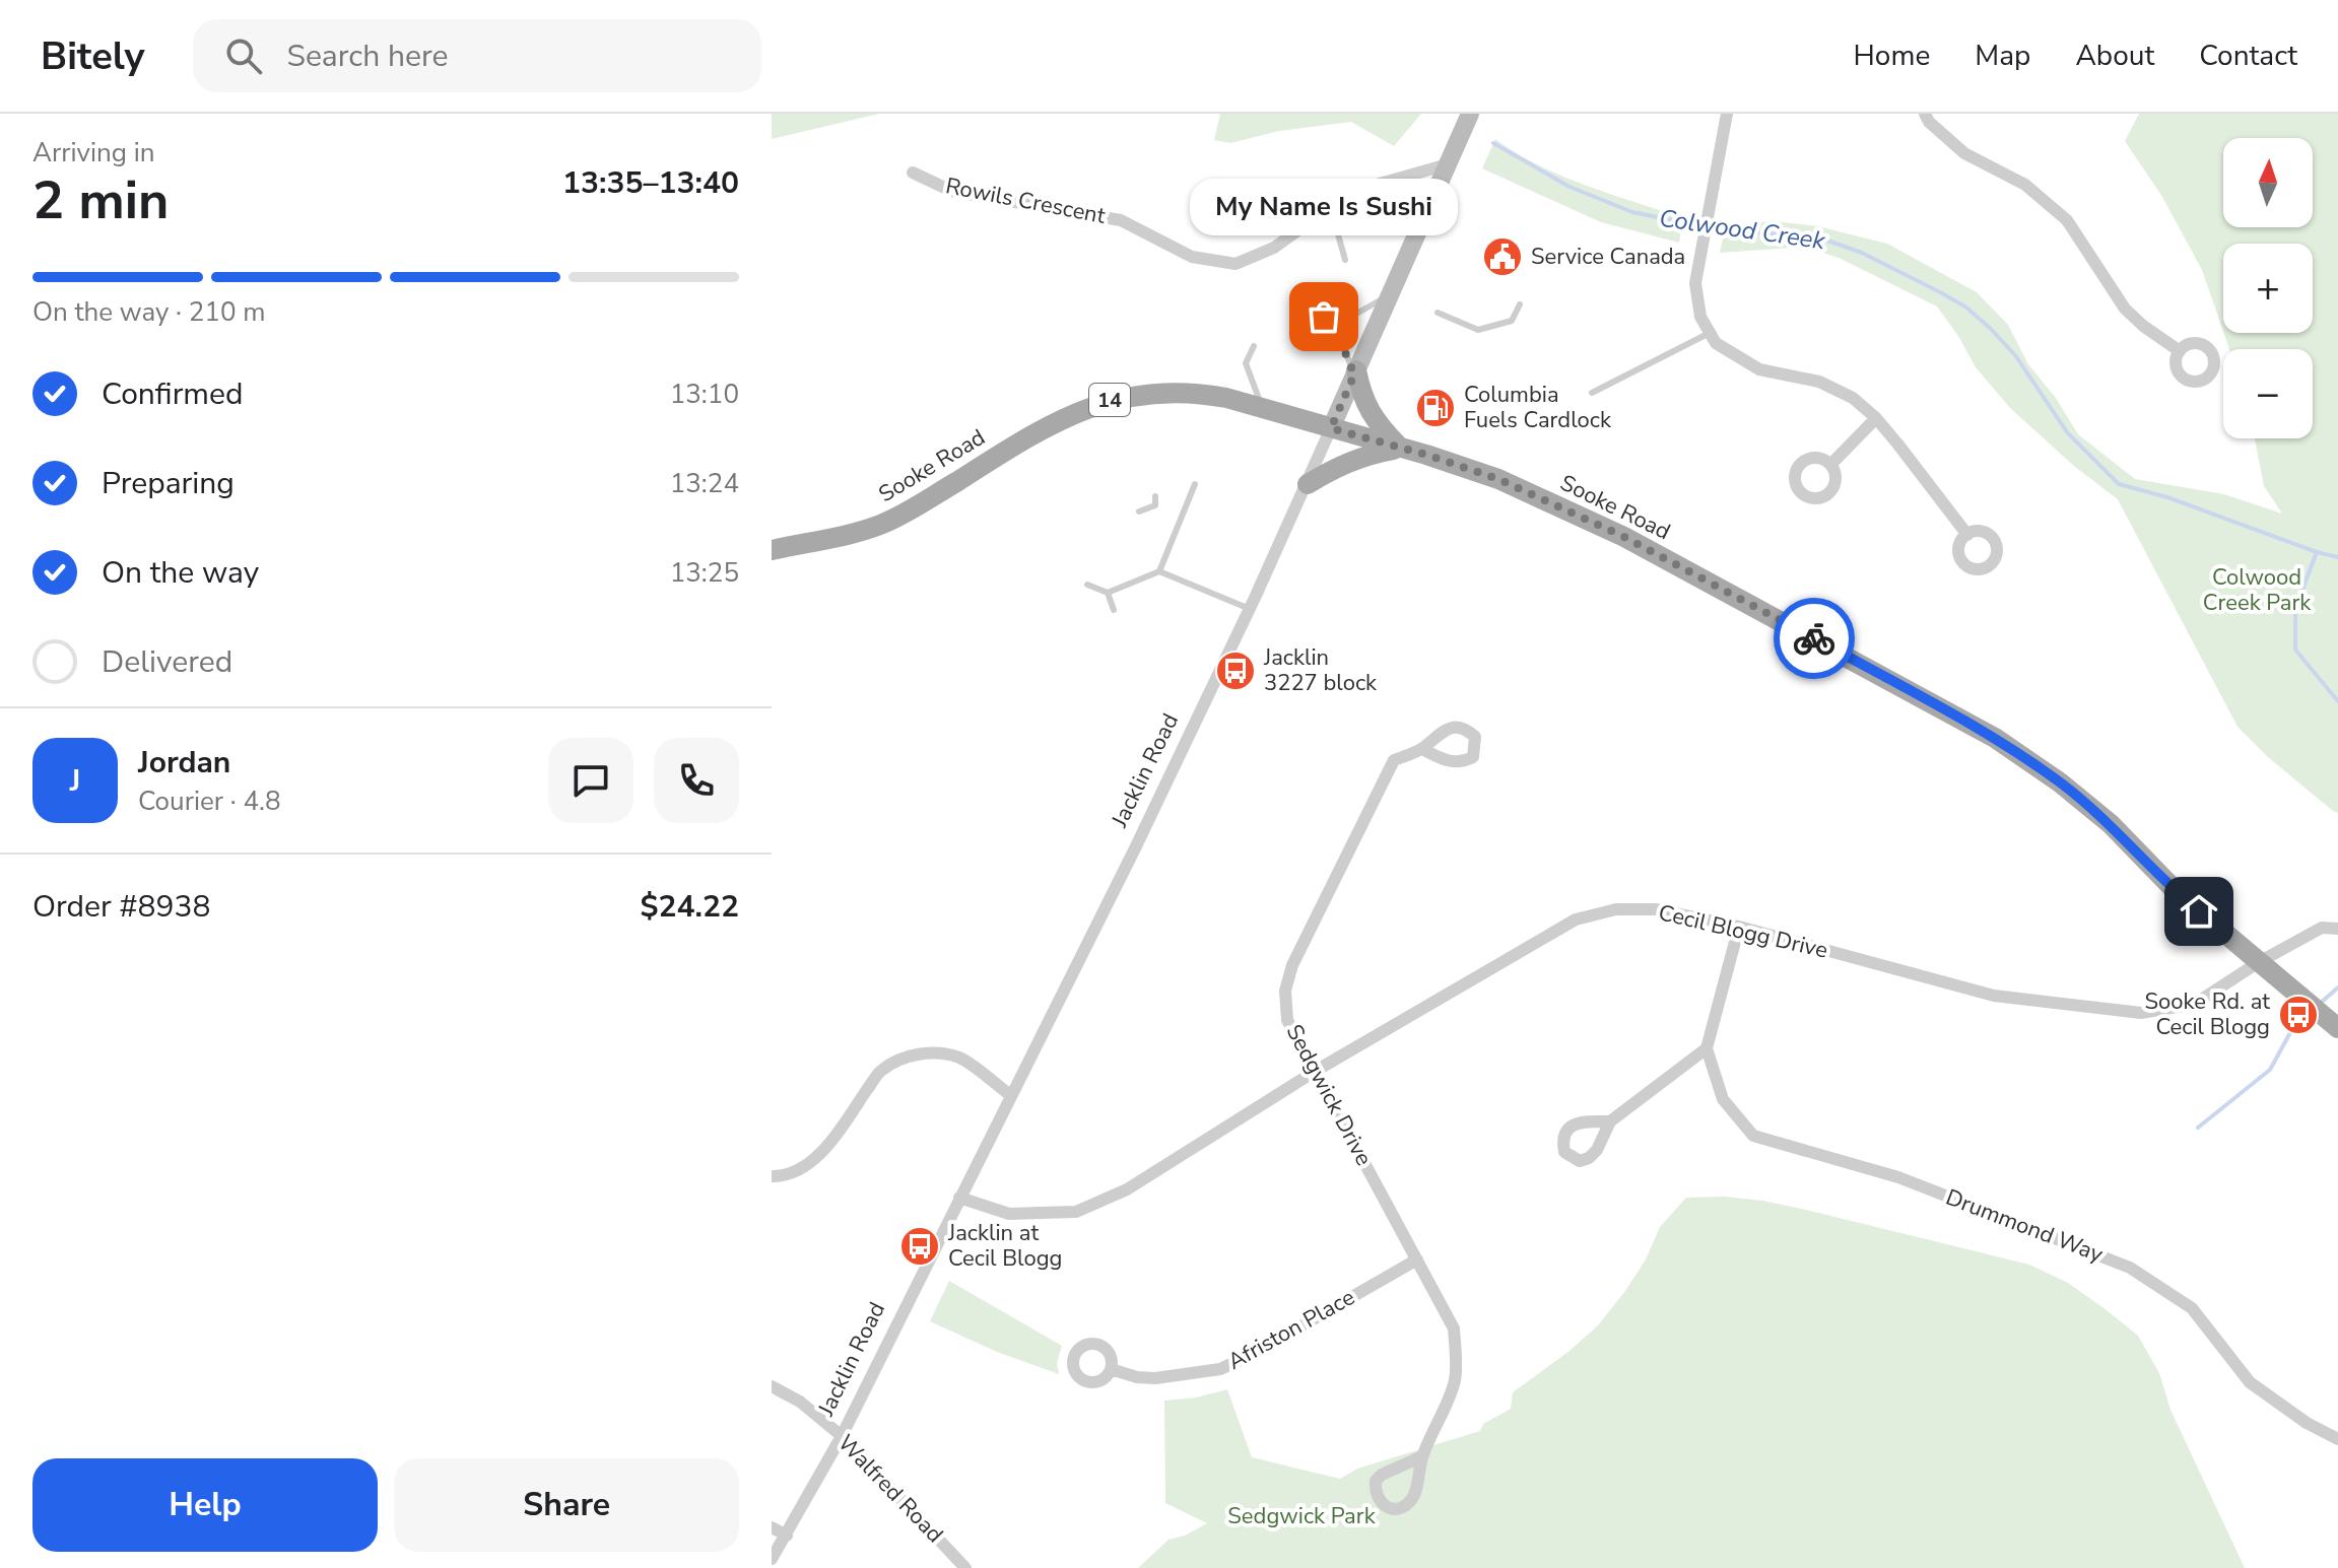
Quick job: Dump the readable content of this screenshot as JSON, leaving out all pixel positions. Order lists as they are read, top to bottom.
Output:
{
  "streets": {
    "main road": ["14", "Sooke Road", "Jacklin Road"],
    "street": [
      "Rowils Crescent",
      "Cecil Blogg Drive",
      "Sedgwick Drive",
      "Drummond Way",
      "Afriston Place",
      "Walfred Road"
    ]
  },
  "crossings": [
    ["Rowils Crescent", "Jacklin Road"],
    ["Sooke Road", "Jacklin Road"],
    ["Sooke Road", "Cecil Blogg Drive"],
    ["Jacklin Road", "Cecil Blogg Drive"],
    ["Jacklin Road", "Walfred Road"],
    ["Cecil Blogg Drive", "Sedgwick Drive"],
    ["Sedgwick Drive", "Afriston Place"]
  ],
  "water": ["Colwood Creek"],
  "parks": ["Colwood Creek Park", "Sedgwick Park"],
  "places": {
    "public building": ["Service Canada"],
    "other": ["My Name Is Sushi"],
    "fuel station": ["Columbia Fuels Cardlock"],
    "bus stop": ["Jacklin 3227 block", "Sooke Rd. at Cecil Blogg", "Jacklin at Cecil Blogg"]
  },
  "north": "top",
  "page": {
    "header": "Bitely",
    "search": "Search here",
    "nav": [
      "Home",
      "Map",
      "About",
      "Contact"
    ],
    "heading": ["2 min", "Arriving in", "13:35–13:40"],
    "panel": [
      "Jordan",
      "Courier · 4.8",
      "Order #8938",
      "$24.22"
    ],
    "map_buttons": ["+", "−"],
    "bubble": "My Name Is Sushi",
    "bar": "On the way · 210 m",
    "list": [
      ["Confirmed", "13:10"],
      ["Preparing", "13:24"],
      ["On the way", "13:25"],
      "Delivered"
    ],
    "round": "J",
    "buttons": ["Help", "Share"]
  }
}
